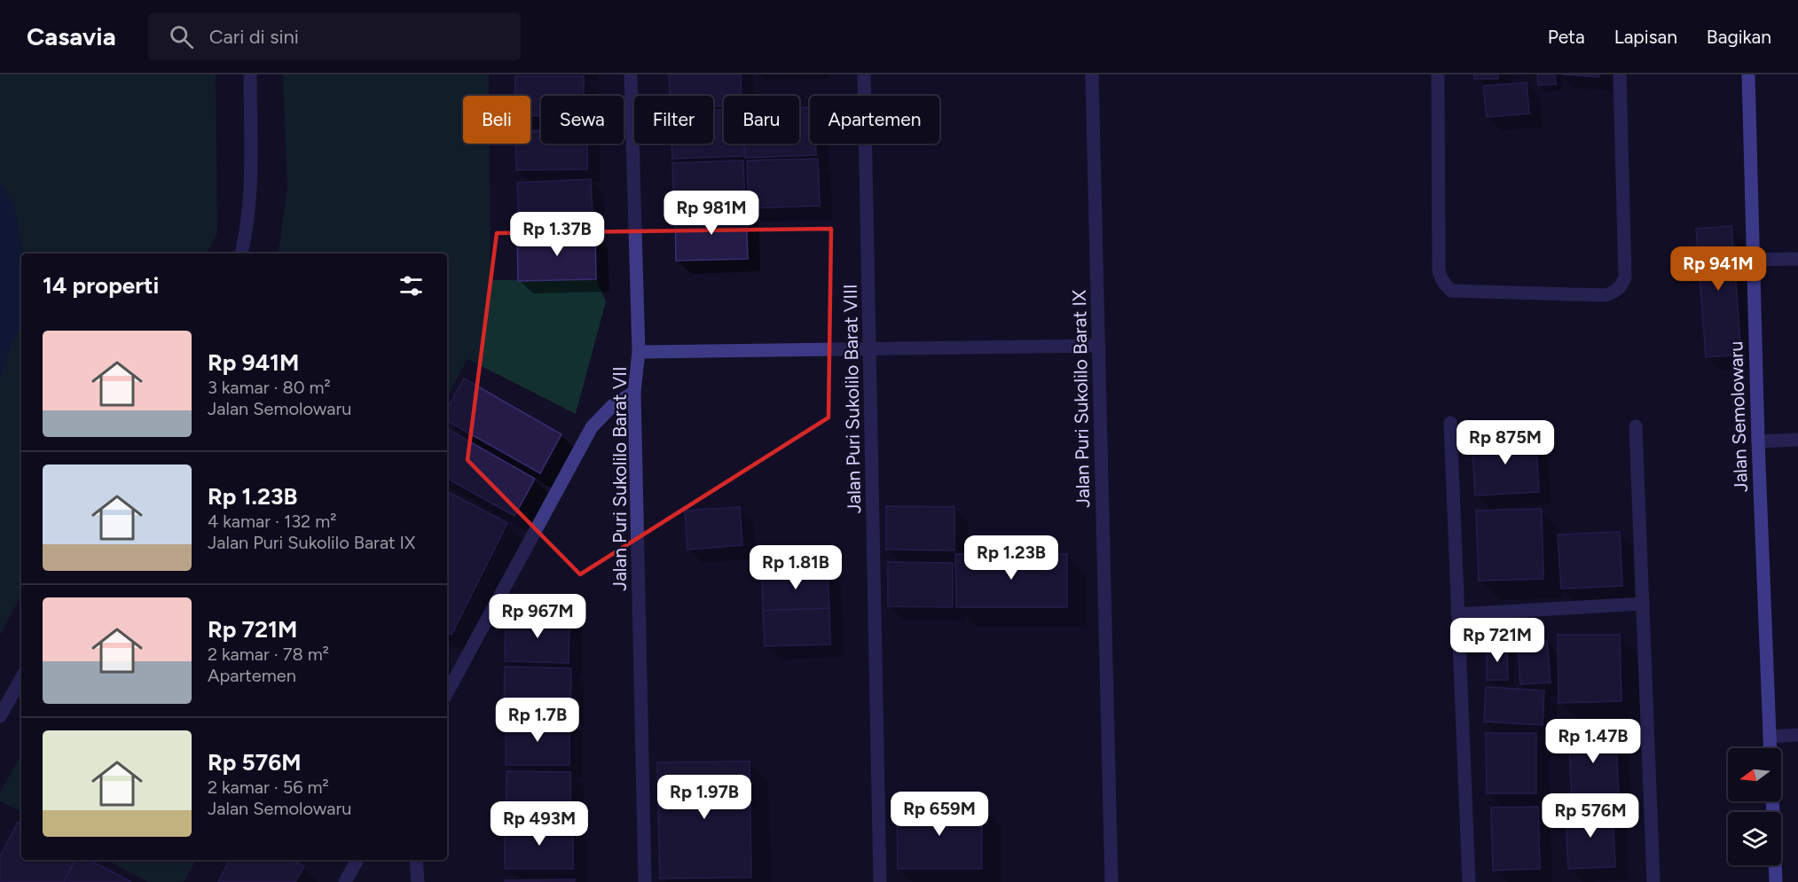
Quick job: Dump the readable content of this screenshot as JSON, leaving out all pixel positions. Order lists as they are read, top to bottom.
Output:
{
  "streets": {
    "main road": ["Jalan Semolowaru"],
    "street": ["Jalan Puri Sukolilo Barat VIII", "Jalan Puri Sukolilo Barat IX", "Jalan Puri Sukolilo Barat VII"]
  },
  "north": "left",
  "page": {
    "header": "Casavia",
    "search": "Cari di sini",
    "nav": ["Peta", "Lapisan", "Bagikan"],
    "chip": [
      "Beli",
      "Sewa",
      "Filter",
      "Baru",
      "Apartemen"
    ],
    "price": [
      "Rp 981M",
      "Rp 1.37B",
      "Rp 941M",
      "Rp 875M",
      "Rp 1.23B",
      "Rp 1.81B",
      "Rp 967M",
      "Rp 721M",
      "Rp 1.7B",
      "Rp 1.47B",
      "Rp 1.97B",
      "Rp 659M",
      "Rp 576M",
      "Rp 493M"
    ],
    "heading": "14 properti",
    "list": [
      {
        "name": "Rp 941M",
        "note": "3 kamar · 80 m² · Jalan Semolowaru"
      },
      {
        "name": "Rp 1.23B",
        "note": "4 kamar · 132 m² · Jalan Puri Sukolilo Barat IX"
      },
      {
        "name": "Rp 721M",
        "note": "2 kamar · 78 m² · Apartemen"
      },
      {
        "name": "Rp 576M",
        "note": "2 kamar · 56 m² · Jalan Semolowaru"
      }
    ]
  }
}
